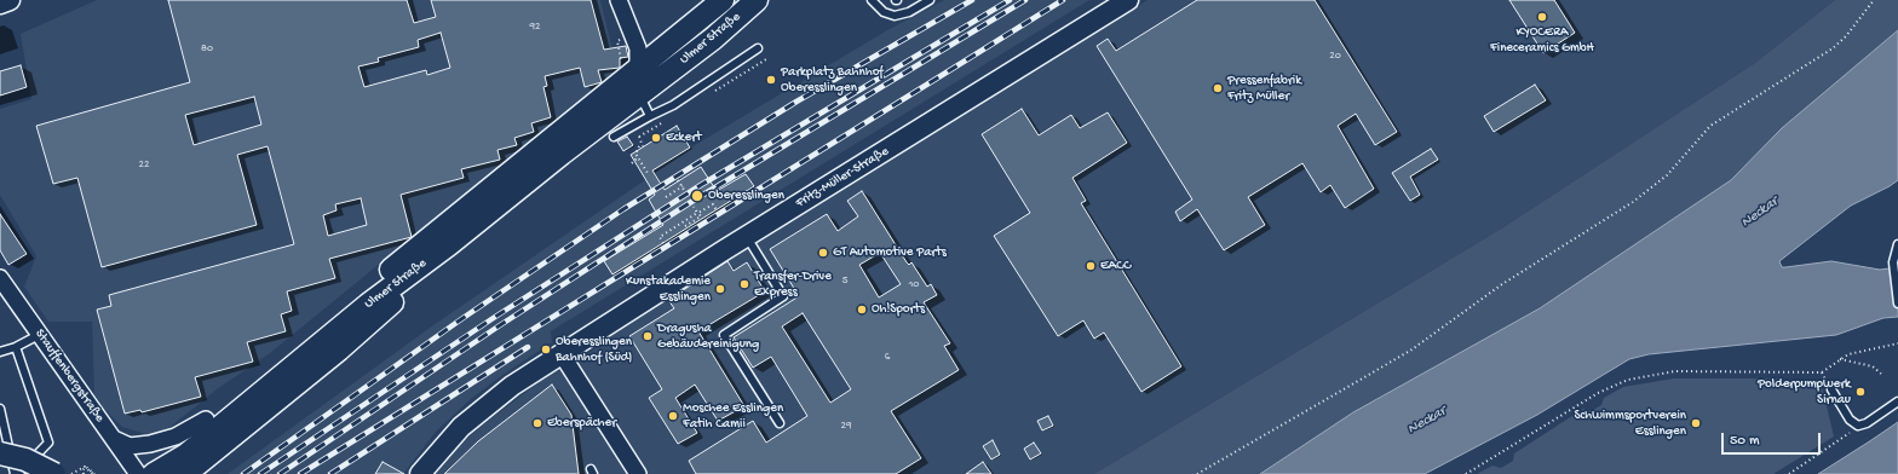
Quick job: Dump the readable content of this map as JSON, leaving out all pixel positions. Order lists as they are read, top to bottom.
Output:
{
  "streets": {
    "main road": ["Ulmer Straße"],
    "street": ["Fritz-Müller-Straße", "Stauffenbergstraße"]
  },
  "crossings": [
    ["Ulmer Straße", "Stauffenbergstraße"]
  ],
  "water": ["Neckar"],
  "places": [
    "KYOCERA Fineceramics GmbH",
    "Parkplatz Bahnhof Oberesslingen",
    "Pressenfabrik Fritz Müller",
    "Eckert",
    "Oberesslingen",
    "GT Automotive Parts",
    "EACC",
    "Transfer-Drive Express",
    "Kunstakademie Esslingen",
    "Oh!Sports",
    "Dragusha Gebäudereinigung",
    "Oberesslingen Bahnhof (Süd)",
    "Polderpumpwerk Sirnau",
    "Moschee Esslingen Fatih Camii",
    "Eberspächer",
    "Schwimmsportverein Esslingen"
  ],
  "house_numbers": [
    "92",
    "80",
    "20",
    "22",
    "5",
    "10",
    "6",
    "29"
  ],
  "scale_bar": "50 m"
}
